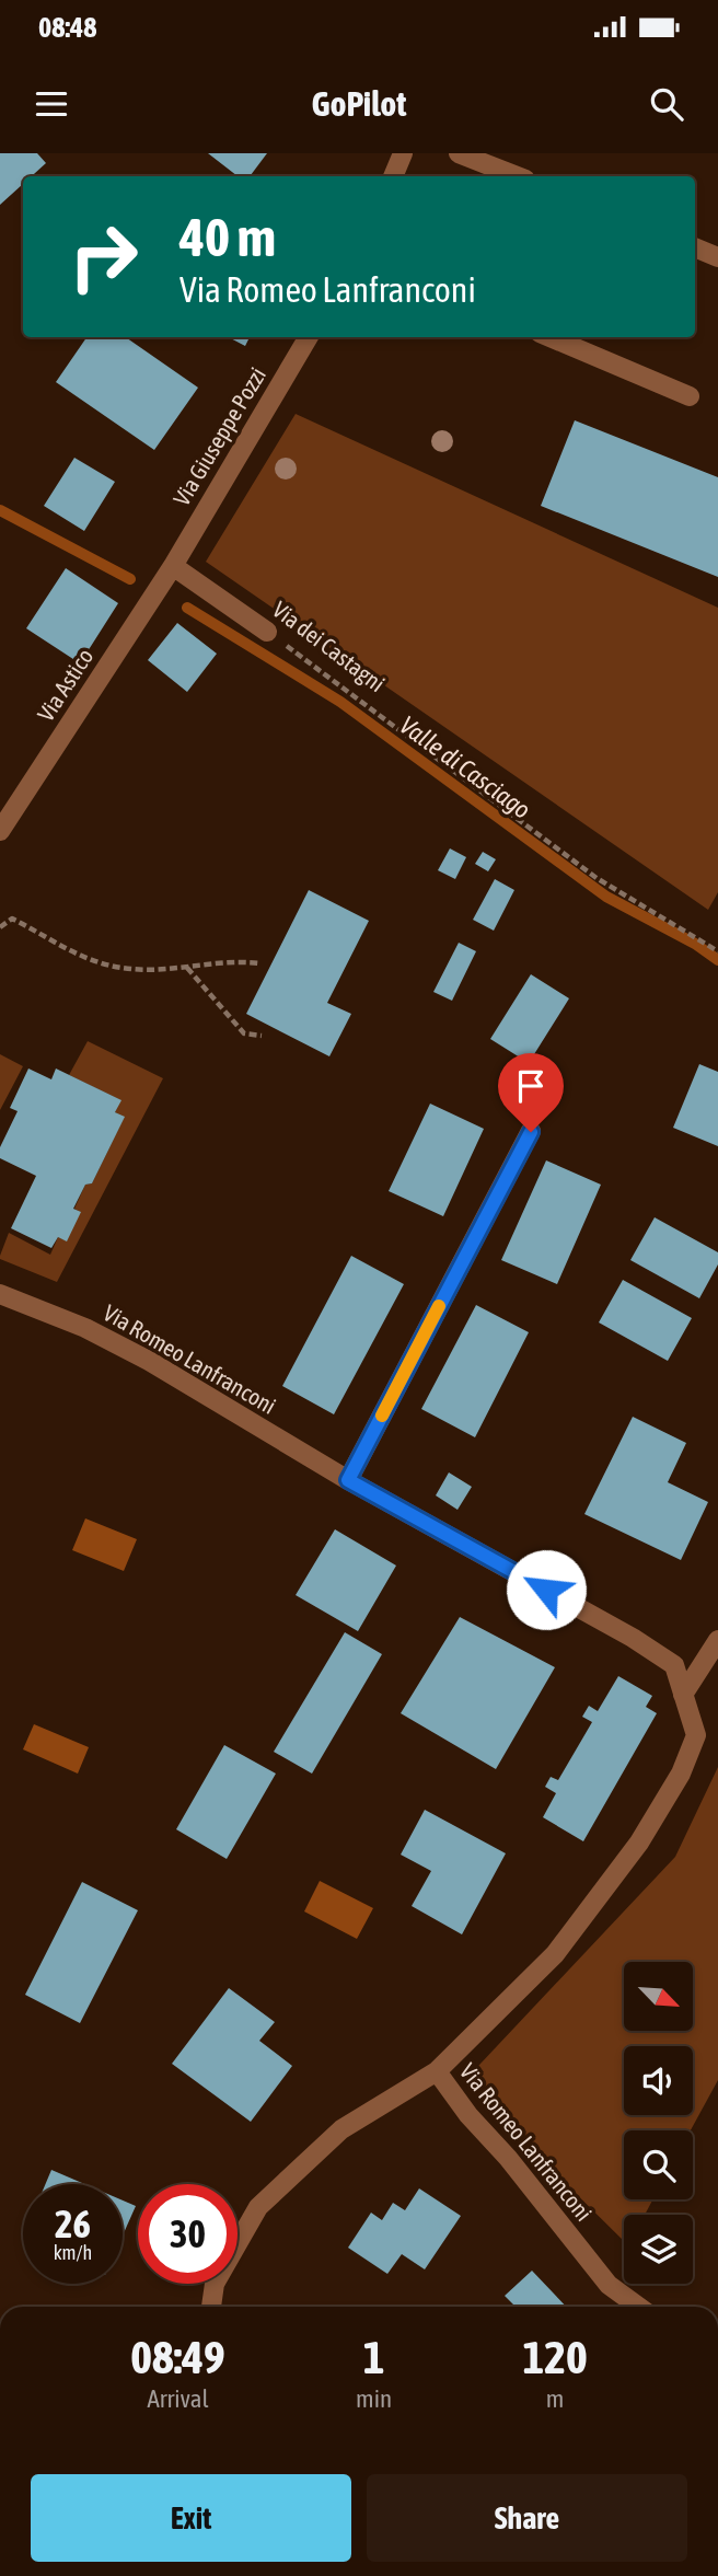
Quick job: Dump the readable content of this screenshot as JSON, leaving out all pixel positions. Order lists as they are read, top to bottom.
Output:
{
  "streets": {
    "street": [
      "Via Giuseppe Pozzi",
      "Via dei Castagni",
      "Via Astico",
      "Via Romeo Lanfranconi"
    ]
  },
  "crossings": [
    ["Via Giuseppe Pozzi", "Via dei Castagni"],
    ["Via Giuseppe Pozzi", "Via Astico"],
    ["Via dei Castagni", "Via Astico"]
  ],
  "water": ["Valle di Casciago"],
  "north": "bottom right",
  "page": {
    "status": "08:48",
    "header": "GoPilot",
    "turn": ["40 m", "Via Romeo Lanfranconi"],
    "speed": "26 km/h",
    "limit": "30",
    "eta": [
      "08:49",
      "Arrival",
      "1",
      "min",
      "120",
      "m"
    ],
    "buttons": ["Exit", "Share"]
  }
}
